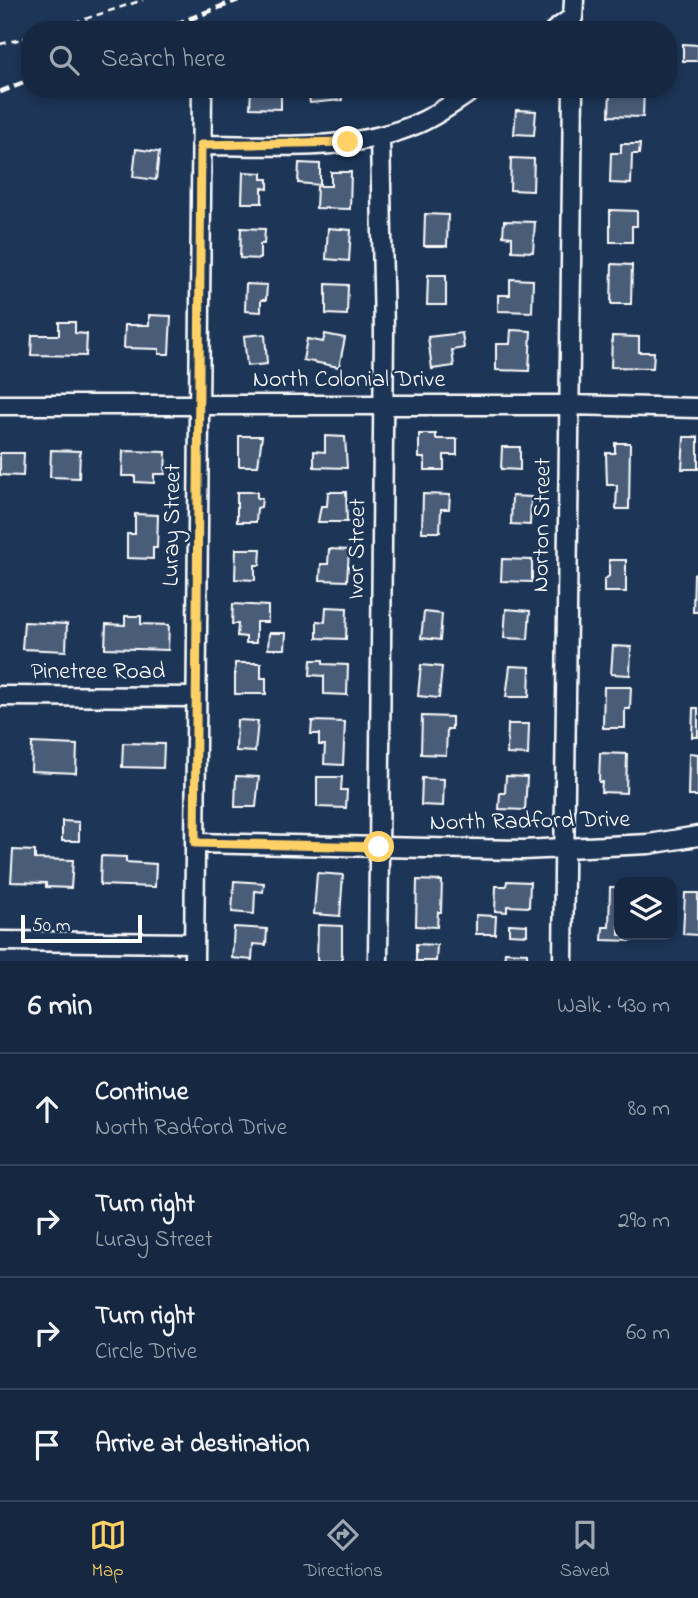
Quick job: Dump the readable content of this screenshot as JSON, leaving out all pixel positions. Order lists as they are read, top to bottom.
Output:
{
  "streets": {
    "street": [
      "North Colonial Drive",
      "Luray Street",
      "Norton Street",
      "Ivor Street",
      "Pinetree Road",
      "North Radford Drive"
    ]
  },
  "crossings": [
    ["North Colonial Drive", "Luray Street"],
    ["North Colonial Drive", "Norton Street"],
    ["North Colonial Drive", "Ivor Street"],
    ["Luray Street", "Pinetree Road"],
    ["Luray Street", "North Radford Drive"],
    ["Norton Street", "North Radford Drive"],
    ["Ivor Street", "North Radford Drive"]
  ],
  "scale_bar": "50 m",
  "page": {
    "search": "Search here",
    "scale": "50 m",
    "heading": ["6 min", "Walk · 430 m"],
    "list": [
      ["Continue", "North Radford Drive", "80 m"],
      ["Turn right", "Luray Street", "290 m"],
      ["Turn right", "Circle Drive", "60 m"],
      "Arrive at destination"
    ],
    "nav": ["Map", "Directions", "Saved"]
  }
}
